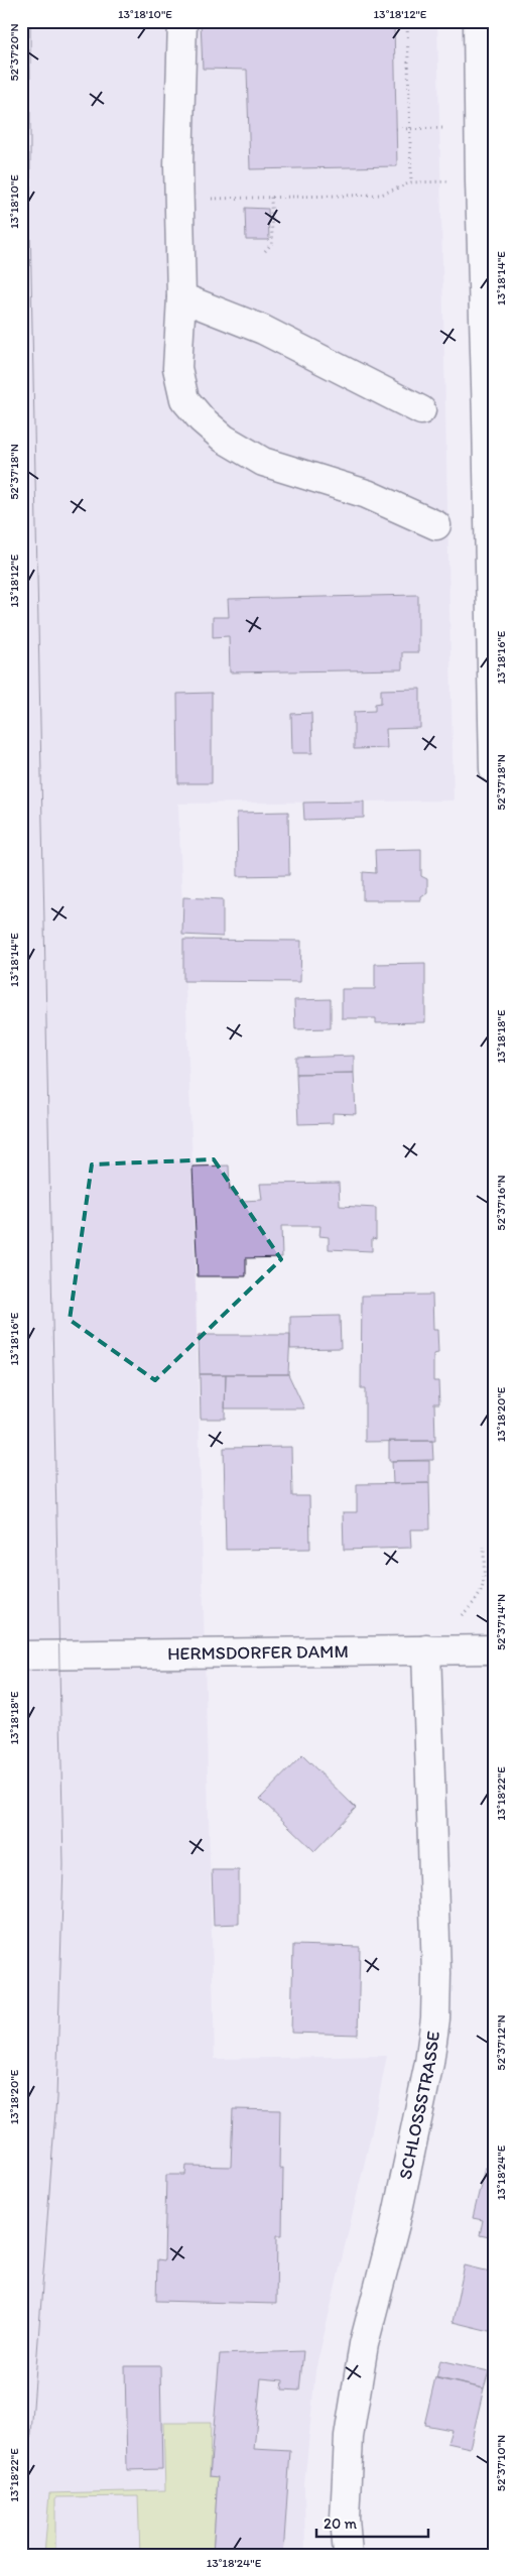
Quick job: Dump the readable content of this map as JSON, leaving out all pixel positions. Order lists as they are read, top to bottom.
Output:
{
  "streets": {
    "street": ["HERMSDORFER DAMM", "SCHLOSSSTRASSE"]
  },
  "crossings": [
    ["HERMSDORFER DAMM", "SCHLOSSSTRASSE"]
  ],
  "scale_bar": "20 m",
  "coordinates": [
    "13°18'10\"E",
    "13°18'12\"E",
    "52°37'20\"N",
    "13°18'14\"E",
    "52°37'18\"N",
    "13°18'16\"E",
    "13°18'18\"E",
    "52°37'16\"N",
    "13°18'20\"E",
    "52°37'14\"N",
    "13°18'22\"E",
    "52°37'12\"N",
    "13°18'24\"E",
    "52°37'10\"N"
  ]
}
